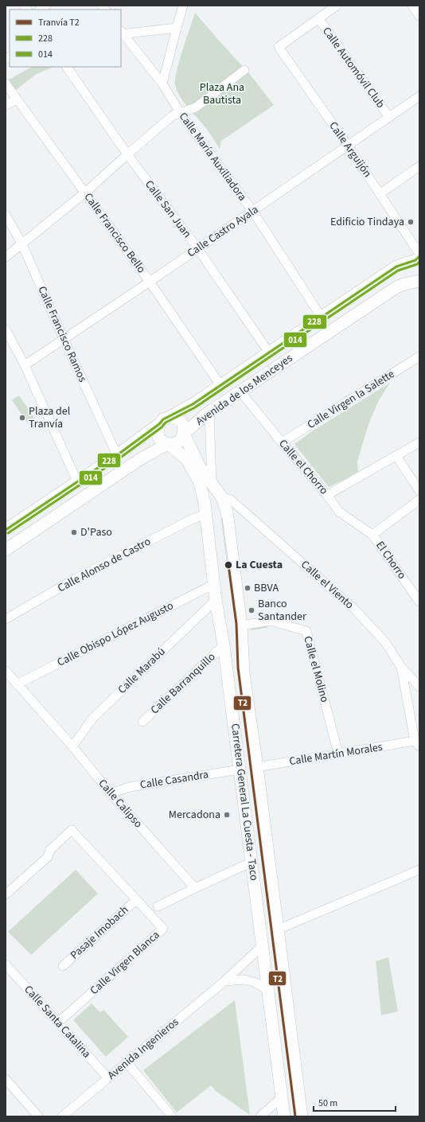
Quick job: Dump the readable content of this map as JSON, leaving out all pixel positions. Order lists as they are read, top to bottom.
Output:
{
  "streets": {
    "main road": ["Avenida de los Menceyes", "Carretera General La Cuesta - Taco"],
    "street": [
      "Calle Automóvil Club",
      "Calle Arguijón",
      "Calle María Auxiliadora",
      "Calle San Juan",
      "Calle Castro Ayala",
      "Calle Francisco Bello",
      "Calle Francisco Ramos",
      "Calle Virgen la Salette",
      "Calle el Chorro",
      "El Chorro",
      "Calle Alonso de Castro",
      "Calle el Viento",
      "Calle Obispo López Augusto",
      "Calle el Molino",
      "Calle Marabú",
      "Calle Barranquillo",
      "Calle Martín Morales",
      "Calle Casandra",
      "Calle Calipso",
      "Pasaje Imobach",
      "Calle Virgen Blanca",
      "Calle Santa Catalina",
      "Avenida Ingenieros"
    ]
  },
  "crossings": [
    ["Calle Automóvil Club", "Calle Arguijón"],
    ["Calle Automóvil Club", "Calle Castro Ayala"],
    ["Calle Arguijón", "Calle Castro Ayala"],
    ["Calle Arguijón", "Avenida de los Menceyes"],
    ["Calle María Auxiliadora", "Calle Castro Ayala"],
    ["Calle María Auxiliadora", "Avenida de los Menceyes"],
    ["Calle San Juan", "Calle Castro Ayala"],
    ["Calle San Juan", "Avenida de los Menceyes"],
    ["Calle Castro Ayala", "Calle Francisco Bello"],
    ["Calle Castro Ayala", "Calle Francisco Ramos"],
    ["Calle Francisco Bello", "Avenida de los Menceyes"],
    ["Avenida de los Menceyes", "Calle el Chorro"],
    ["Avenida de los Menceyes", "Carretera General La Cuesta - Taco"],
    ["Calle Virgen la Salette", "Calle el Chorro"],
    ["Calle el Chorro", "El Chorro"],
    ["Calle Alonso de Castro", "Carretera General La Cuesta - Taco"],
    ["Calle el Viento", "Carretera General La Cuesta - Taco"],
    ["Calle Obispo López Augusto", "Carretera General La Cuesta - Taco"],
    ["Calle Obispo López Augusto", "Calle Calipso"],
    ["Calle el Molino", "Calle Martín Morales"],
    ["Calle el Molino", "Carretera General La Cuesta - Taco"],
    ["Calle Marabú", "Carretera General La Cuesta - Taco"],
    ["Calle Marabú", "Calle Calipso"],
    ["Calle Barranquillo", "Carretera General La Cuesta - Taco"],
    ["Calle Martín Morales", "Carretera General La Cuesta - Taco"],
    ["Calle Casandra", "Carretera General La Cuesta - Taco"],
    ["Calle Casandra", "Calle Calipso"],
    ["Carretera General La Cuesta - Taco", "Avenida Ingenieros"],
    ["Pasaje Imobach", "Calle Virgen Blanca"],
    ["Calle Virgen Blanca", "Calle Santa Catalina"],
    ["Calle Santa Catalina", "Avenida Ingenieros"]
  ],
  "parks": ["Plaza Ana Bautista"],
  "places": [
    "Edificio Tindaya",
    "Plaza del Tranvía",
    "D'Paso",
    "La Cuesta",
    "BBVA",
    "Banco Santander",
    "Mercadona"
  ],
  "lines": ["transit line 228", "transit line 014", "tram line T2"],
  "legend": ["Tranvía T2", "228", "014"],
  "scale_bar": "50 m"
}
